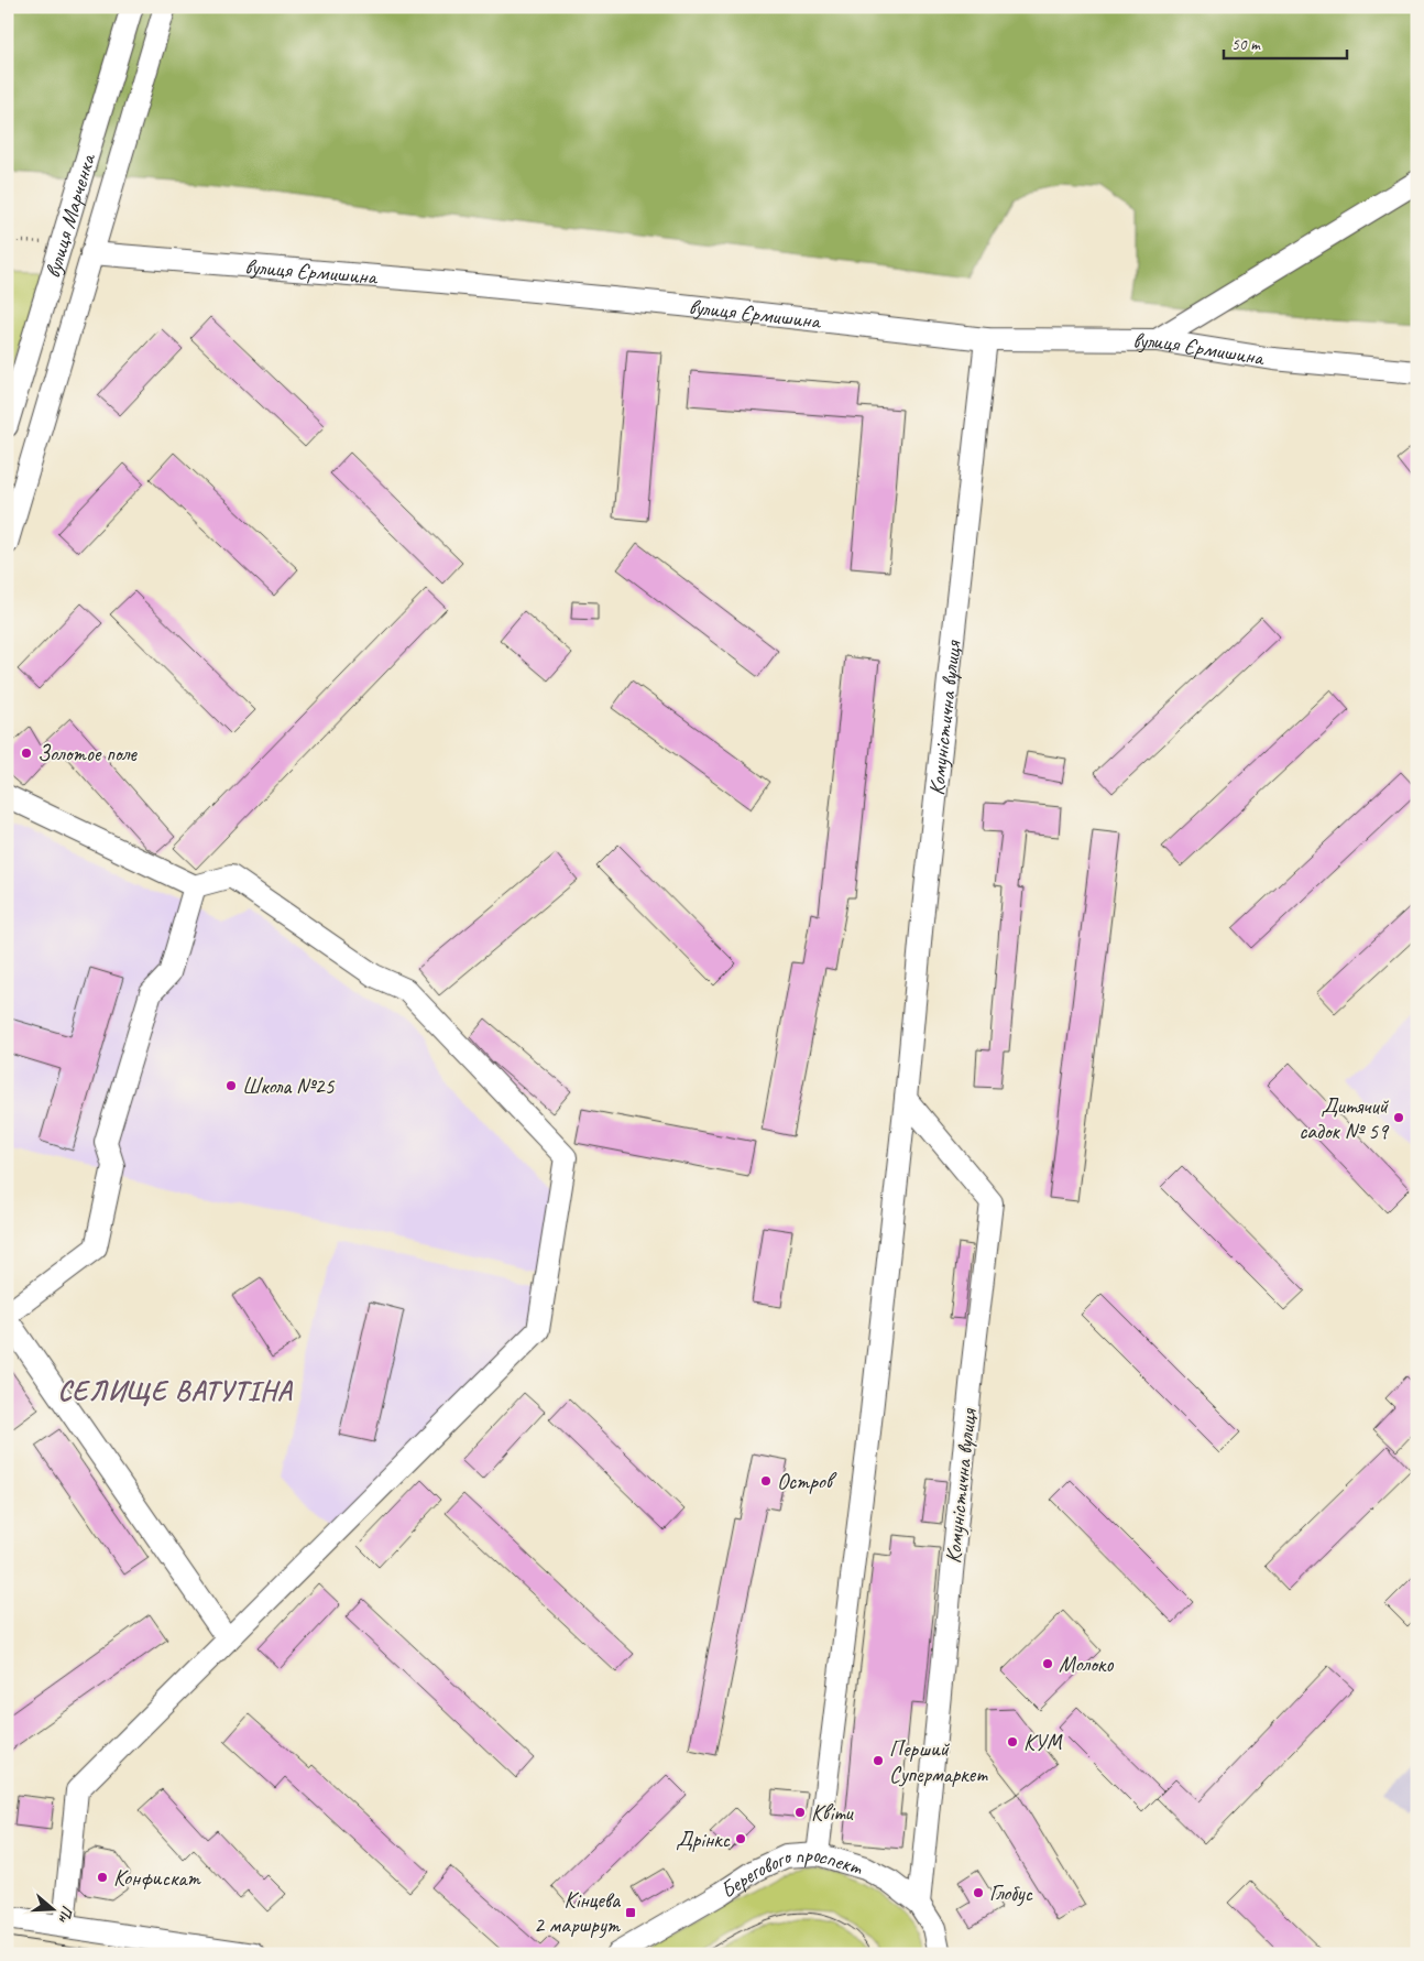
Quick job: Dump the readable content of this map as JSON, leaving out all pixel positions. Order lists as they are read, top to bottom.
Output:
{
  "streets": {
    "street": [
      "вулиця Марченка",
      "вулиця Єрмишина",
      "Комуністична вулиця",
      "Берегового проспект"
    ]
  },
  "crossings": [
    ["вулиця Марченка", "вулиця Єрмишина"],
    ["вулиця Єрмишина", "Комуністична вулиця"],
    ["Комуністична вулиця", "Берегового проспект"]
  ],
  "districts": ["СЕЛИЩЕ ВАТУТІНА"],
  "places": {
    "other": [
      "Золотое поле",
      "Школа №25",
      "Дитячий садок № 59",
      "Остров",
      "Молоко",
      "КУМ",
      "Перший Супермаркет",
      "Квіти",
      "Дрінкс",
      "Конфискат",
      "Глобус"
    ],
    "transit": ["Кінцева 2 маршрут"]
  },
  "scale_bar": "50 m",
  "north": "right"
}
